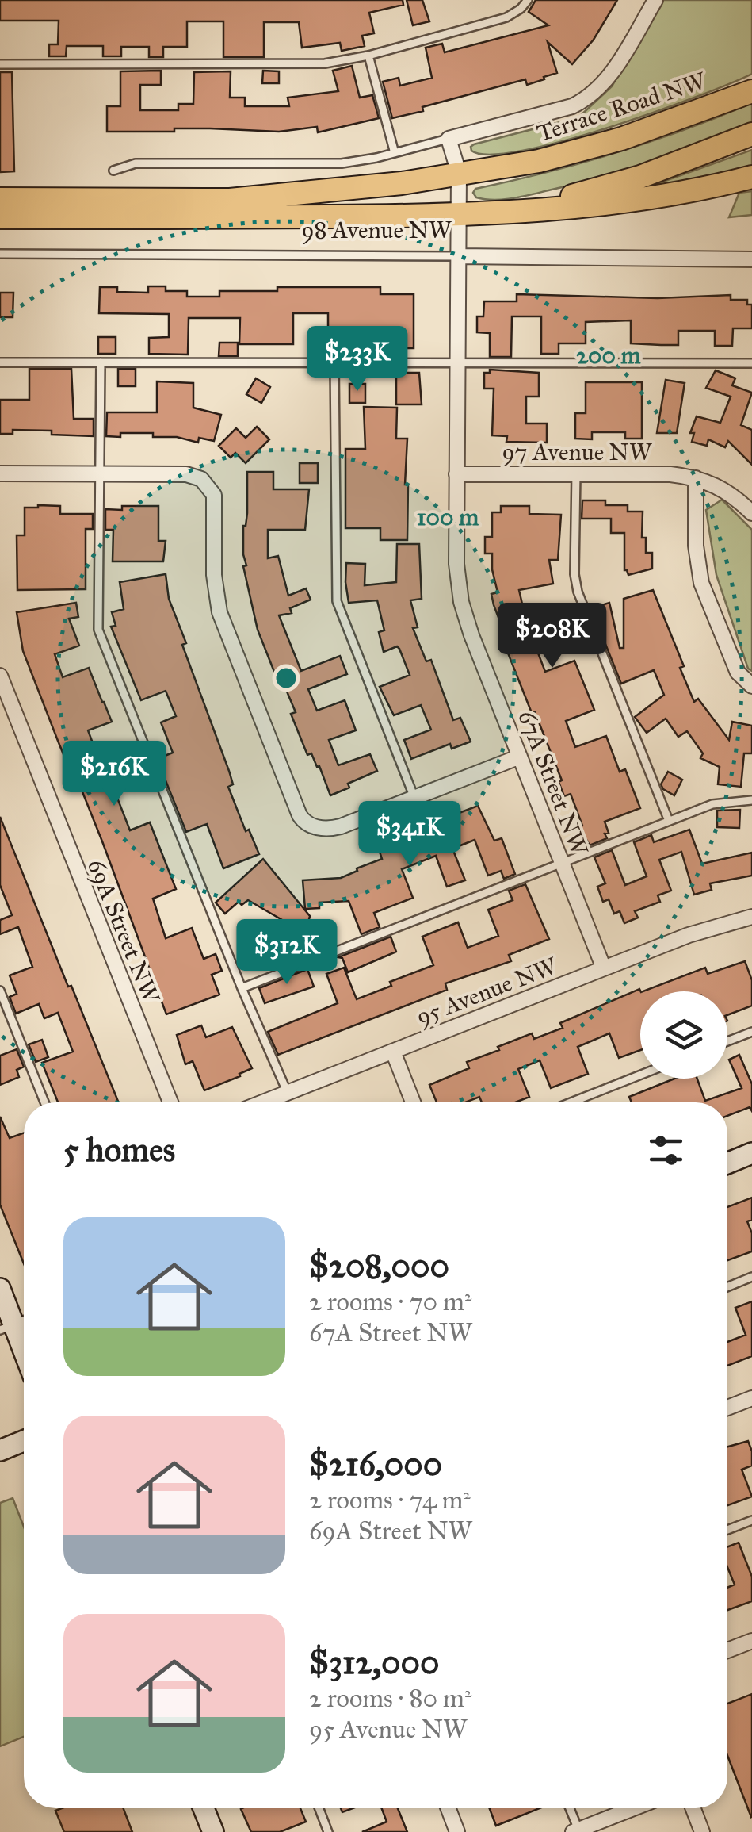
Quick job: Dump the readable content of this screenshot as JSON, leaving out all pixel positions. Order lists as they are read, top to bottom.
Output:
{
  "streets": {
    "main road": ["Terrace Road NW", "98 Avenue NW"],
    "street": [
      "97 Avenue NW",
      "67A Street NW",
      "69A Street NW",
      "95 Avenue NW"
    ]
  },
  "crossings": [
    ["Terrace Road NW", "98 Avenue NW"],
    ["Terrace Road NW", "67A Street NW"],
    ["98 Avenue NW", "67A Street NW"],
    ["97 Avenue NW", "67A Street NW"],
    ["67A Street NW", "95 Avenue NW"]
  ],
  "page": {
    "price": [
      "$233K",
      "$208K",
      "$216K",
      "$341K",
      "$312K"
    ],
    "heading": "5 homes",
    "list": [
      {
        "name": "$208,000",
        "note": "2 rooms · 70 m² · 67A Street NW"
      },
      {
        "name": "$216,000",
        "note": "2 rooms · 74 m² · 69A Street NW"
      },
      {
        "name": "$312,000",
        "note": "2 rooms · 80 m² · 95 Avenue NW"
      }
    ]
  },
  "rings": ["200 m", "100 m"]
}
